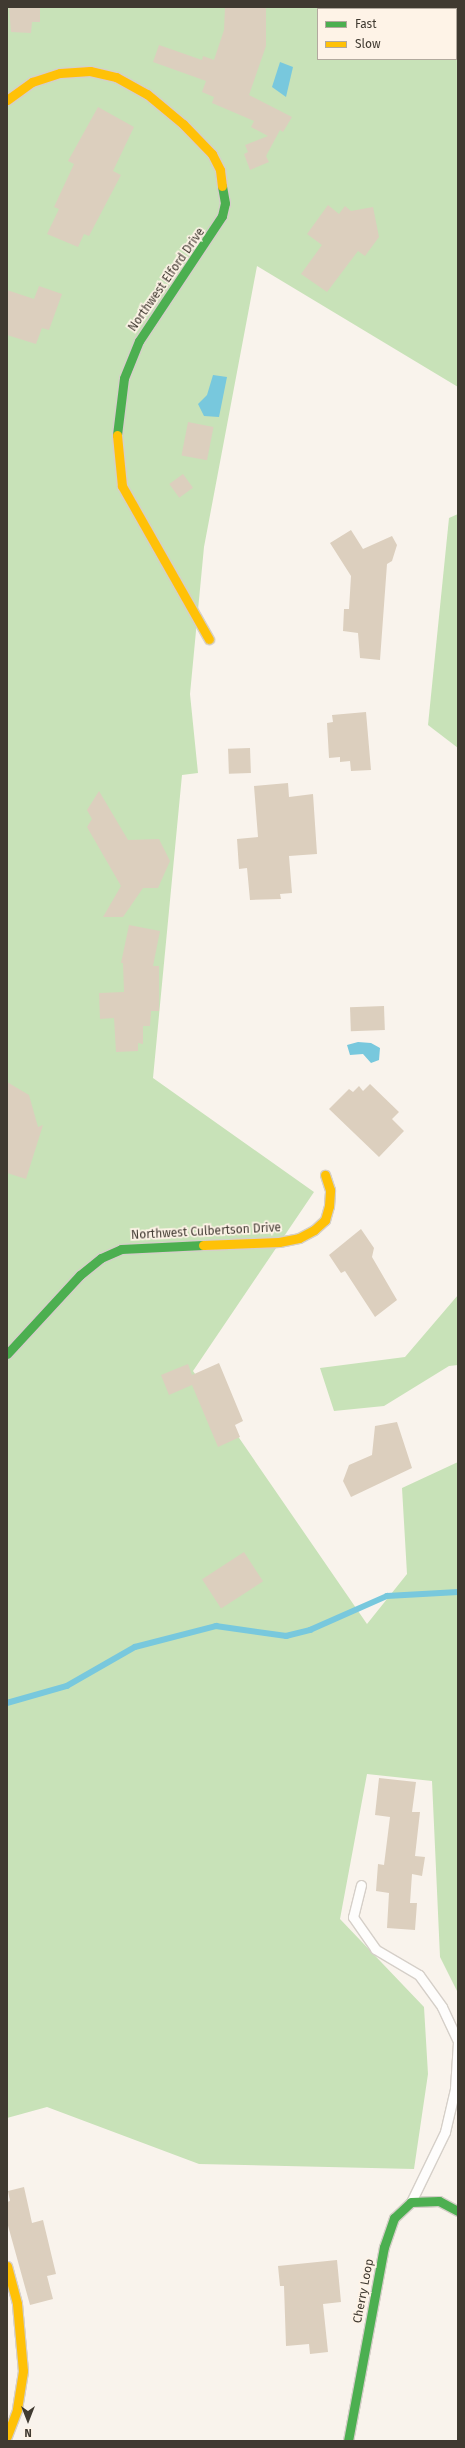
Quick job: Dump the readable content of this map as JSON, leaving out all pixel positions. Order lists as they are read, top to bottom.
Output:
{
  "streets": {
    "street": ["Northwest Elford Drive", "Northwest Culbertson Drive", "Cherry Loop"]
  },
  "legend": ["Fast", "Slow"],
  "north": "bottom"
}
